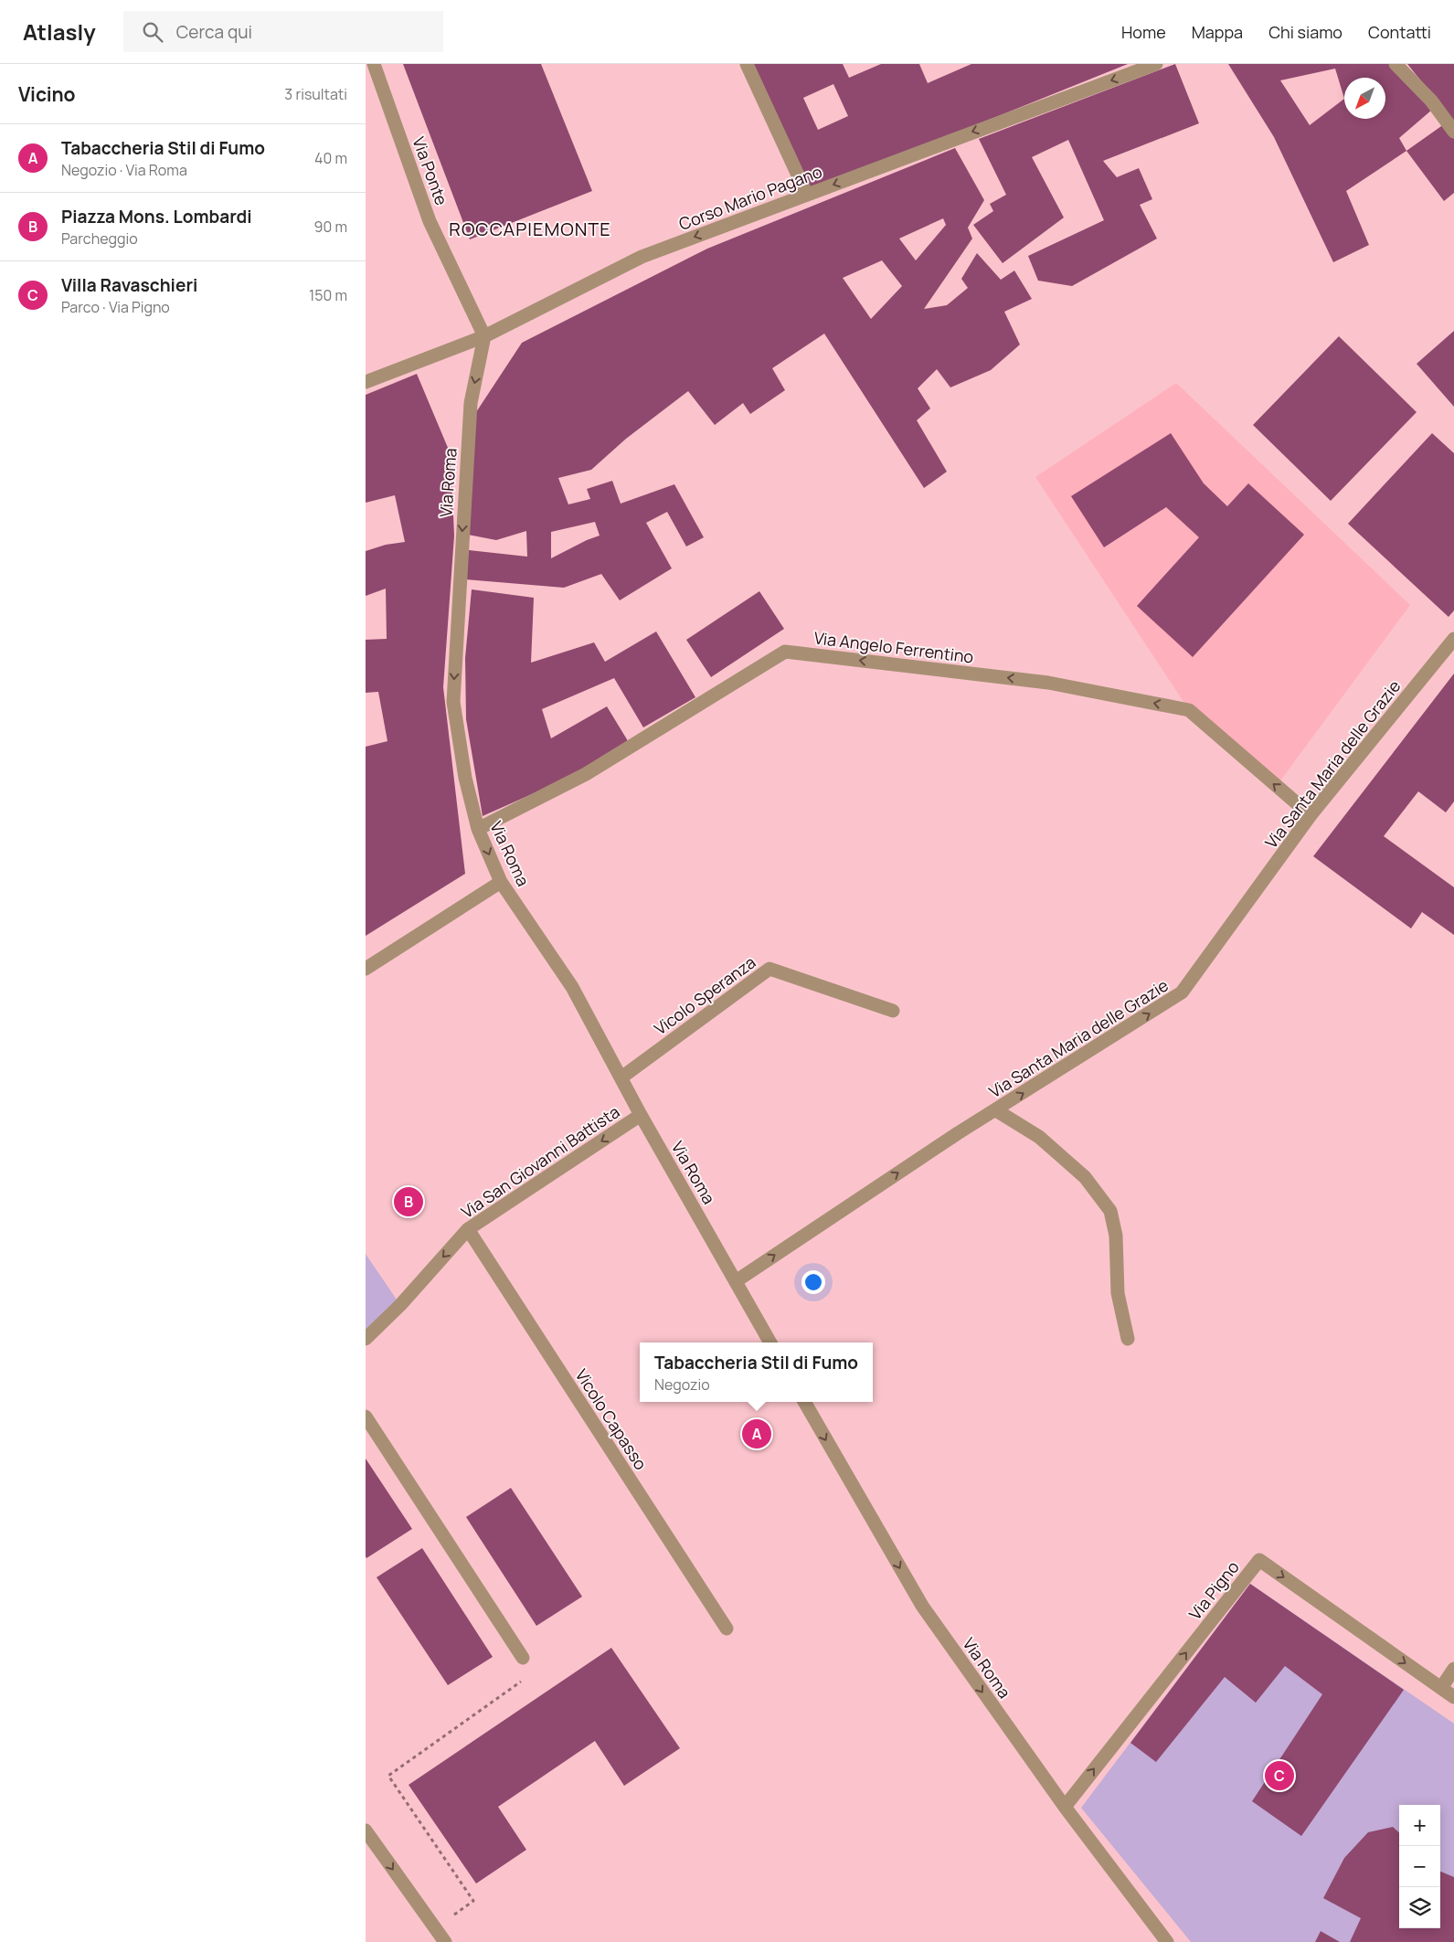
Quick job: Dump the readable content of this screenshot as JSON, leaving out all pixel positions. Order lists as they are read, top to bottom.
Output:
{
  "streets": {
    "street": [
      "Via Ponte",
      "Corso Mario Pagano",
      "Via Roma",
      "Via Angelo Ferrentino",
      "Via Santa Maria delle Grazie",
      "Vicolo Speranza",
      "Via San Giovanni Battista",
      "Vicolo Capasso",
      "Via Pigno"
    ]
  },
  "crossings": [
    ["Via Ponte", "Corso Mario Pagano"],
    ["Via Ponte", "Via Roma"],
    ["Corso Mario Pagano", "Via Roma"],
    ["Via Roma", "Via Angelo Ferrentino"],
    ["Via Roma", "Via Santa Maria delle Grazie"],
    ["Via Roma", "Vicolo Speranza"],
    ["Via Roma", "Via San Giovanni Battista"],
    ["Via Roma", "Via Pigno"],
    ["Via Angelo Ferrentino", "Via Santa Maria delle Grazie"],
    ["Via San Giovanni Battista", "Vicolo Capasso"]
  ],
  "one_way": [
    "Corso Mario Pagano",
    "Via Roma",
    "Via Angelo Ferrentino",
    "Via Santa Maria delle Grazie",
    "Via San Giovanni Battista"
  ],
  "districts": ["ROCCAPIEMONTE"],
  "north": "bottom left",
  "page": {
    "header": "Atlasly",
    "search": "Cerca qui",
    "nav": [
      "Home",
      "Mappa",
      "Chi siamo",
      "Contatti"
    ],
    "heading": ["Vicino", "3 risultati"],
    "list": [
      {
        "mark": "A",
        "name": "Tabaccheria Stil di Fumo",
        "note": "Negozio · Via Roma",
        "value": "40 m"
      },
      {
        "mark": "B",
        "name": "Piazza Mons. Lombardi",
        "note": "Parcheggio",
        "value": "90 m"
      },
      {
        "mark": "C",
        "name": "Villa Ravaschieri",
        "note": "Parco · Via Pigno",
        "value": "150 m"
      }
    ],
    "pins": ["B", "A", "C"],
    "popup": ["Tabaccheria Stil di Fumo", "Negozio"],
    "map_buttons": ["+", "−"]
  }
}
